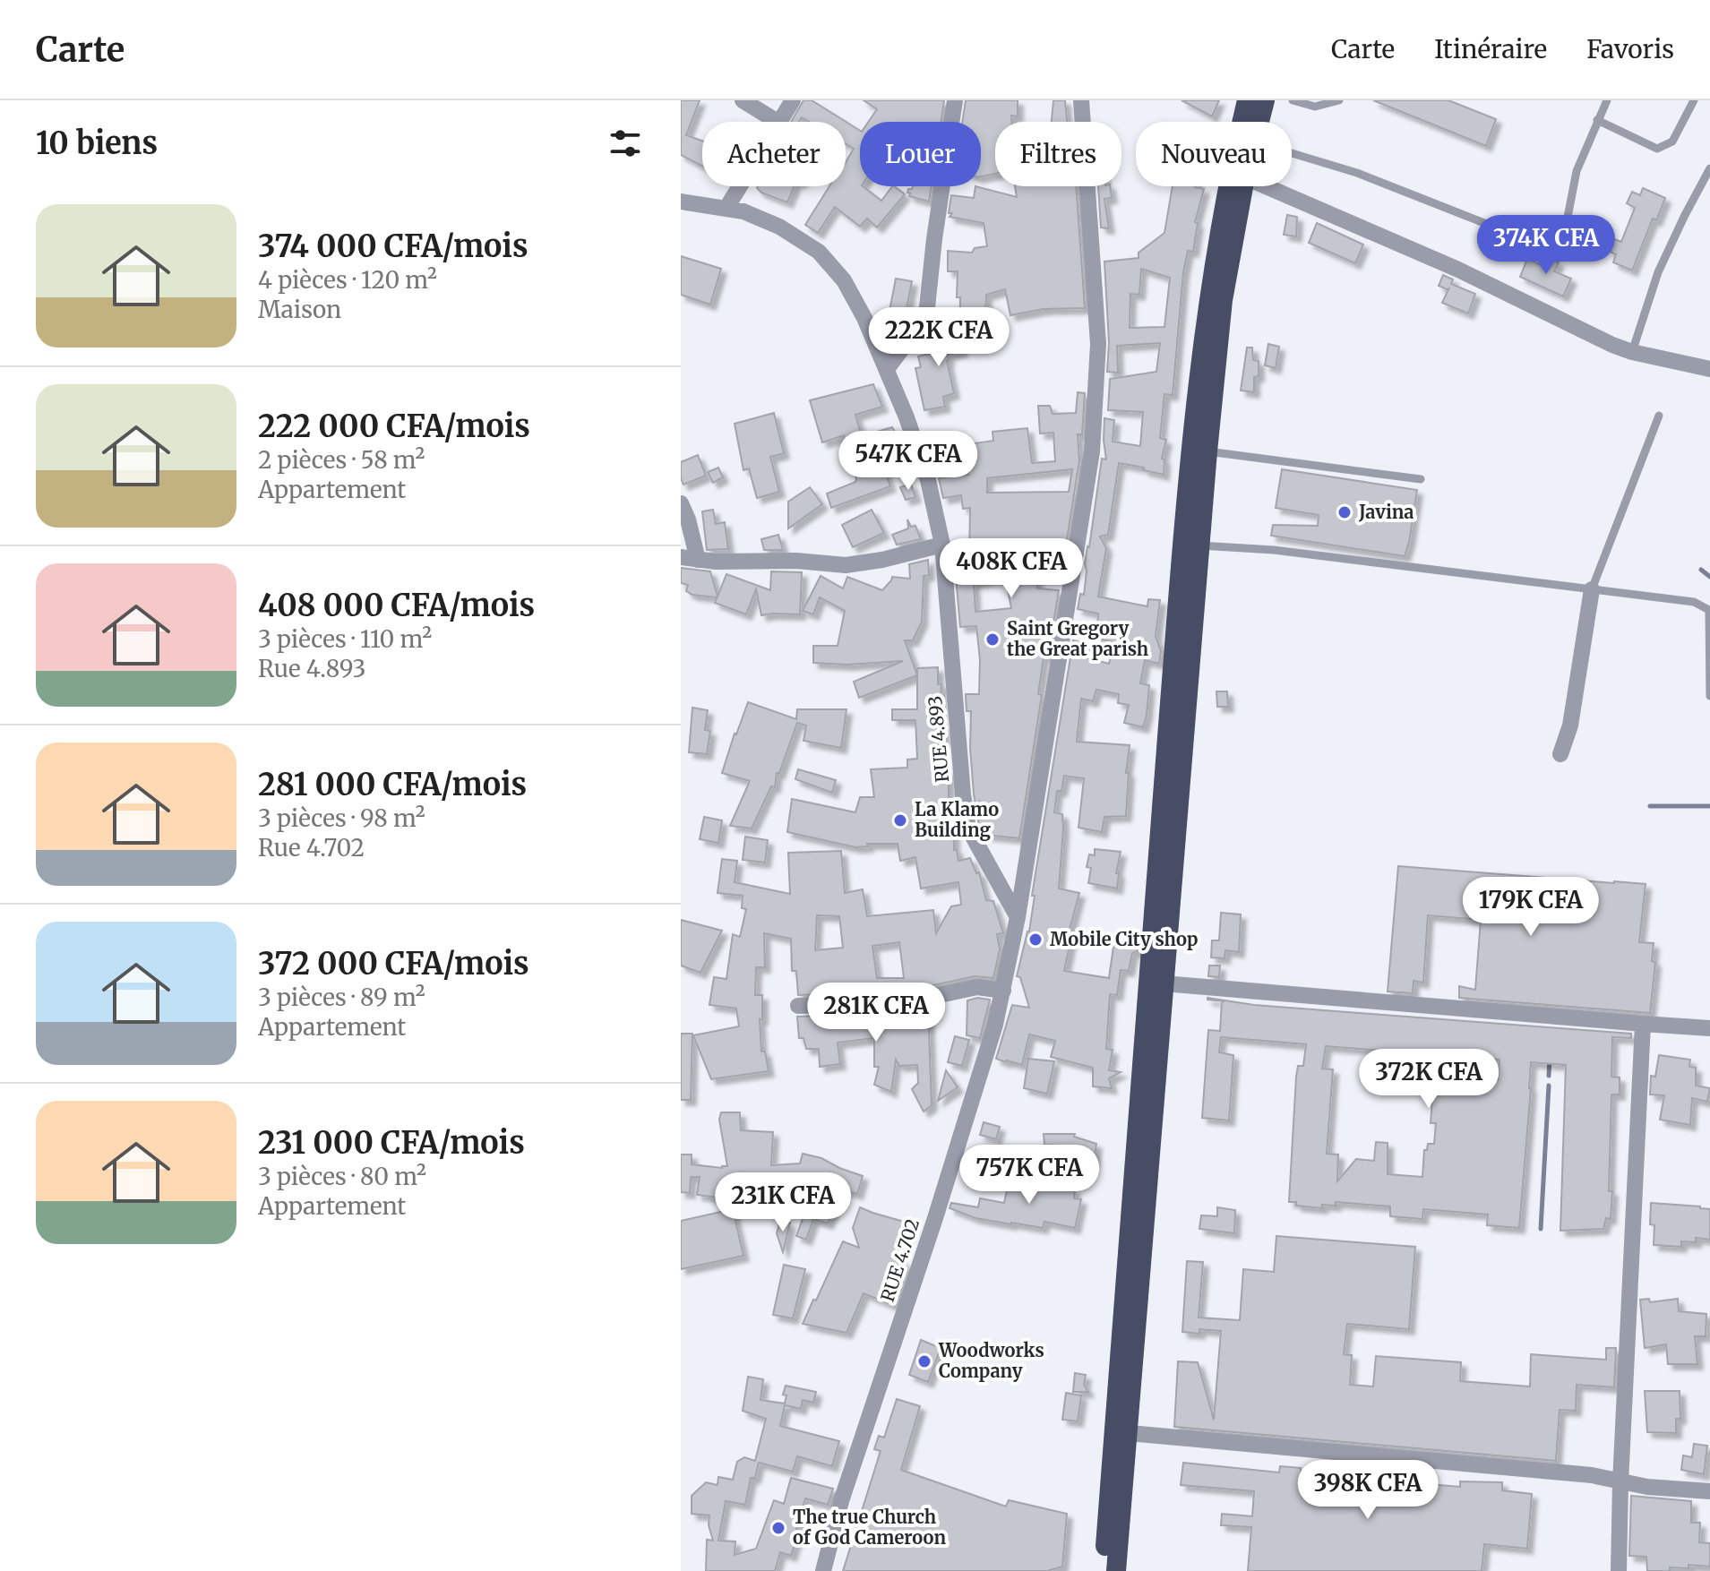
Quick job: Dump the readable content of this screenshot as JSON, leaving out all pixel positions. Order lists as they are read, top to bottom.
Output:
{
  "streets": {
    "street": ["RUE 4.893", "RUE 4.702"]
  },
  "crossings": [
    ["RUE 4.893", "RUE 4.702"]
  ],
  "places": [
    "Javina",
    "Saint Gregory the Great parish",
    "La Klamo Building",
    "Mobile City shop",
    "Woodworks Company",
    "The true Church of God Cameroon"
  ],
  "page": {
    "header": "Carte",
    "nav": ["Carte", "Itinéraire", "Favoris"],
    "heading": "10 biens",
    "chip": [
      "Acheter",
      "Louer",
      "Filtres",
      "Nouveau"
    ],
    "list": [
      {
        "name": "374 000 CFA/mois",
        "note": "4 pièces · 120 m² · Maison"
      },
      {
        "name": "222 000 CFA/mois",
        "note": "2 pièces · 58 m² · Appartement"
      },
      {
        "name": "408 000 CFA/mois",
        "note": "3 pièces · 110 m² · Rue 4.893"
      },
      {
        "name": "281 000 CFA/mois",
        "note": "3 pièces · 98 m² · Rue 4.702"
      },
      {
        "name": "372 000 CFA/mois",
        "note": "3 pièces · 89 m² · Appartement"
      },
      {
        "name": "231 000 CFA/mois",
        "note": "3 pièces · 80 m² · Appartement"
      }
    ],
    "price": [
      "374K CFA",
      "222K CFA",
      "547K CFA",
      "408K CFA",
      "179K CFA",
      "281K CFA",
      "372K CFA",
      "757K CFA",
      "231K CFA",
      "398K CFA"
    ]
  }
}
